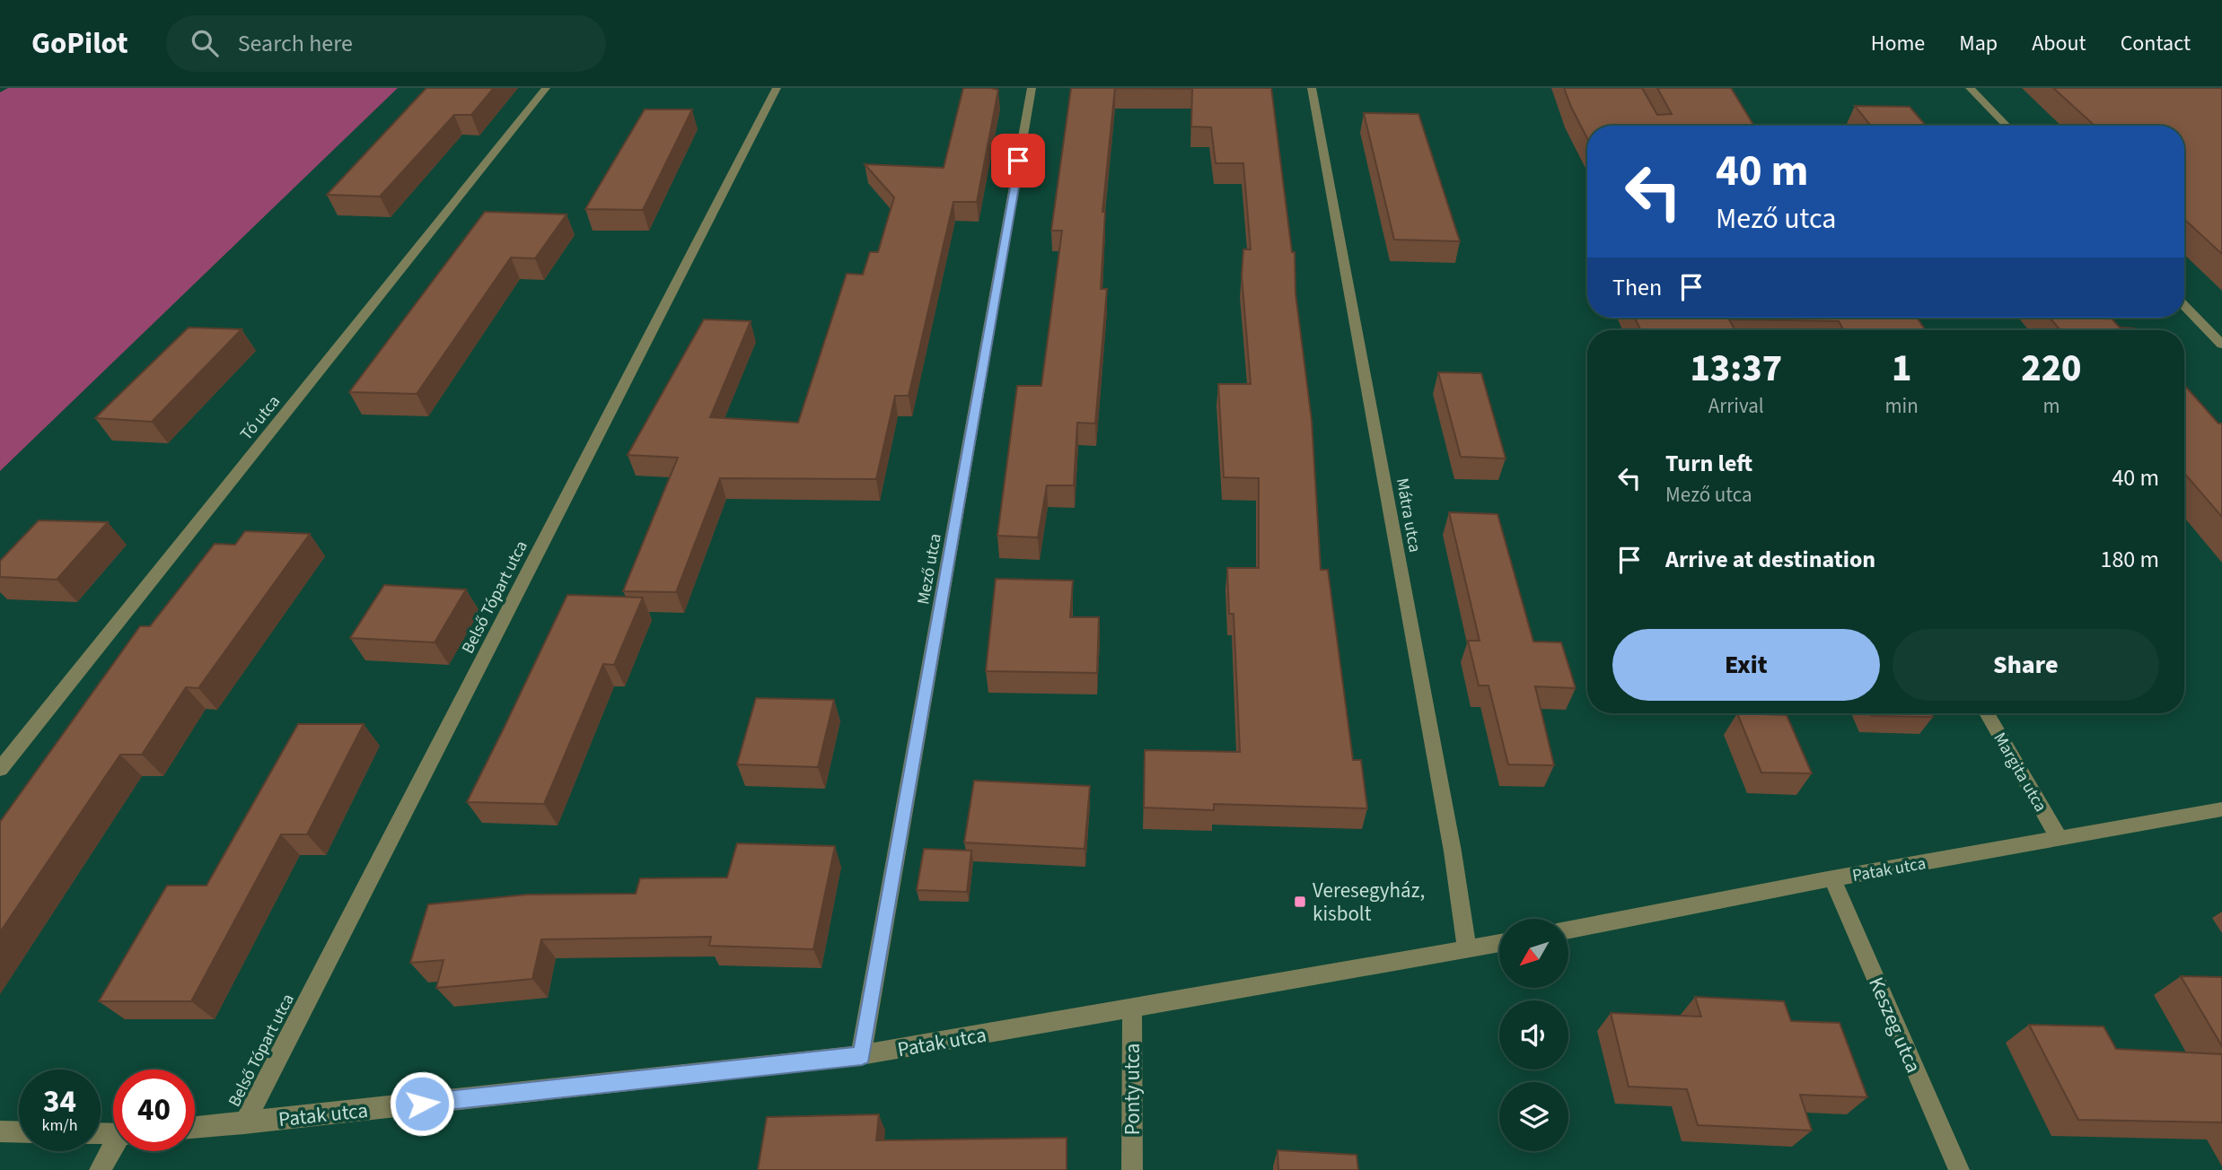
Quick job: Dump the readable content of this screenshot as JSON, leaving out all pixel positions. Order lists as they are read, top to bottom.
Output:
{
  "streets": {
    "street": [
      "Tó utca",
      "Mátra utca",
      "Mező utca",
      "Belső Tópart utca",
      "Margita utca",
      "Patak utca",
      "Keszeg utca",
      "Ponty utca"
    ]
  },
  "crossings": [
    ["Mátra utca", "Patak utca"],
    ["Mező utca", "Patak utca"],
    ["Belső Tópart utca", "Patak utca"],
    ["Margita utca", "Patak utca"],
    ["Patak utca", "Keszeg utca"],
    ["Patak utca", "Ponty utca"]
  ],
  "places": {
    "transit": ["Veresegyház, kisbolt"]
  },
  "north": "bottom left",
  "page": {
    "header": "GoPilot",
    "search": "Search here",
    "nav": [
      "Home",
      "Map",
      "About",
      "Contact"
    ],
    "turn": ["40 m", "Mező utca"],
    "then": "Then",
    "eta": [
      "13:37",
      "Arrival",
      "1",
      "min",
      "220",
      "m"
    ],
    "list": [
      {
        "name": "Turn left",
        "note": "Mező utca",
        "value": "40 m"
      },
      {
        "name": "Arrive at destination",
        "value": "180 m"
      }
    ],
    "buttons": ["Exit", "Share"],
    "speed": "34 km/h",
    "limit": "40"
  }
}
